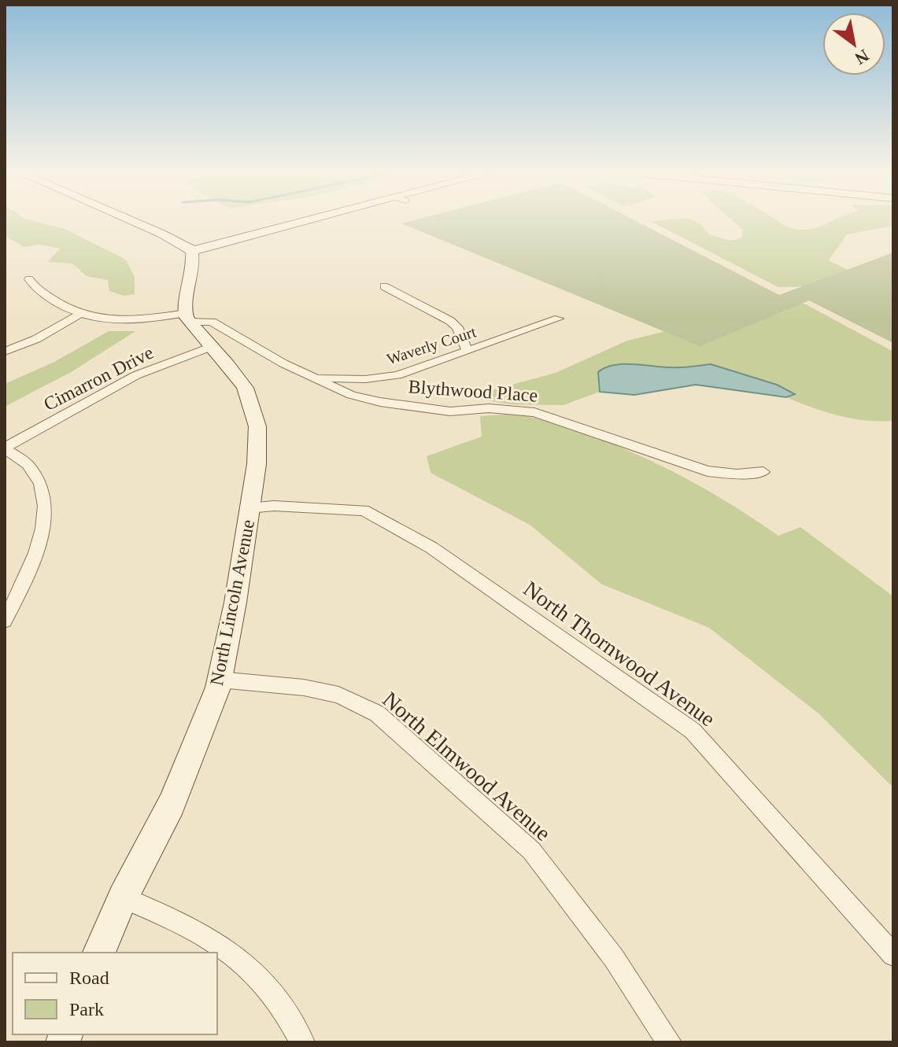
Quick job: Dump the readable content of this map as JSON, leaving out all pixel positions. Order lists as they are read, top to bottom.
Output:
{
  "streets": {
    "street": [
      "Waverly Court",
      "Cimarron Drive",
      "Blythwood Place",
      "North Lincoln Avenue",
      "North Thornwood Avenue",
      "North Elmwood Avenue"
    ]
  },
  "crossings": [
    ["Waverly Court", "Blythwood Place"],
    ["Cimarron Drive", "North Lincoln Avenue"],
    ["Blythwood Place", "North Lincoln Avenue"],
    ["North Lincoln Avenue", "North Thornwood Avenue"],
    ["North Lincoln Avenue", "North Elmwood Avenue"]
  ],
  "legend": ["Road", "Park"],
  "north": "bottom right"
}
